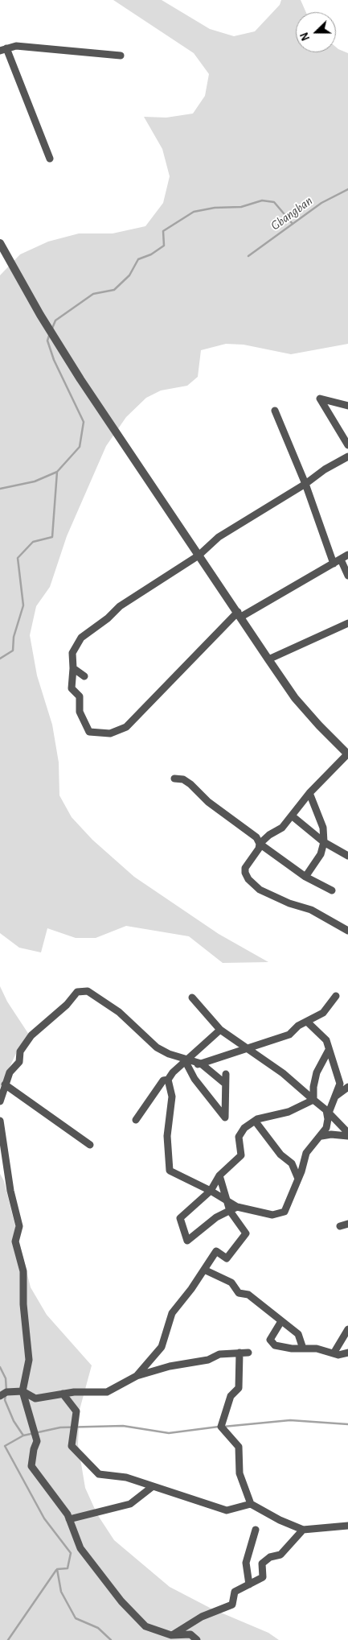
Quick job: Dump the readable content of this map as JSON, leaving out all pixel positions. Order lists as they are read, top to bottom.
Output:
{
  "water": ["Gbangban"],
  "north": "left"
}
